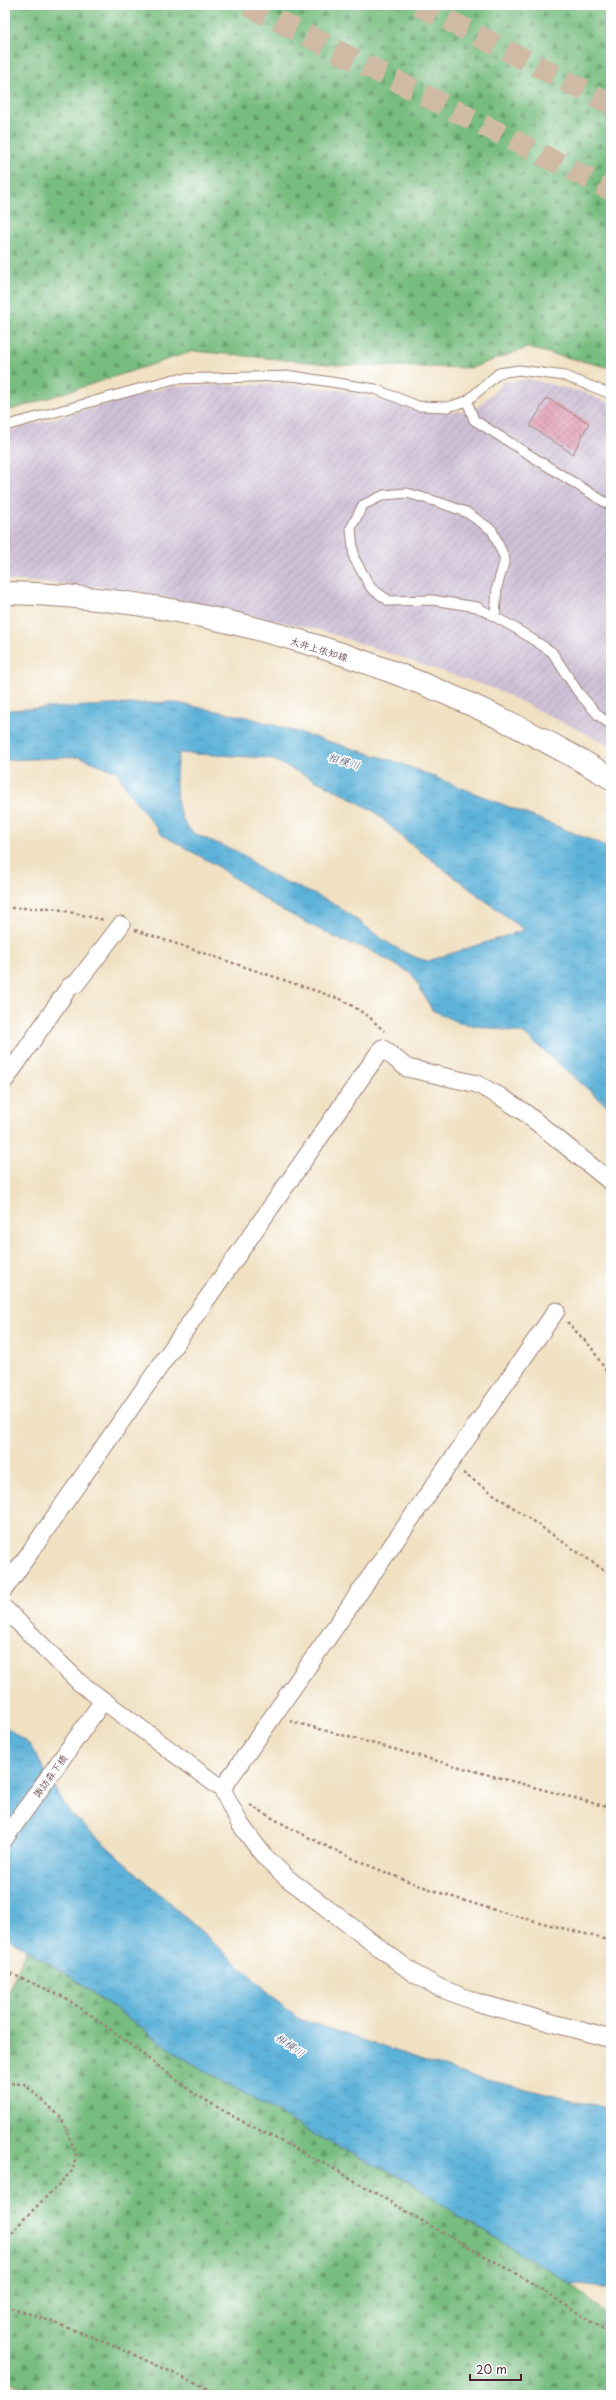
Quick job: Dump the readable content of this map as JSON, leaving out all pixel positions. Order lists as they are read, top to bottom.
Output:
{
  "streets": {
    "main road": ["太井上依知線"],
    "street": ["諏訪森下橋"]
  },
  "water": ["相模川"],
  "scale_bar": "20 m"
}
